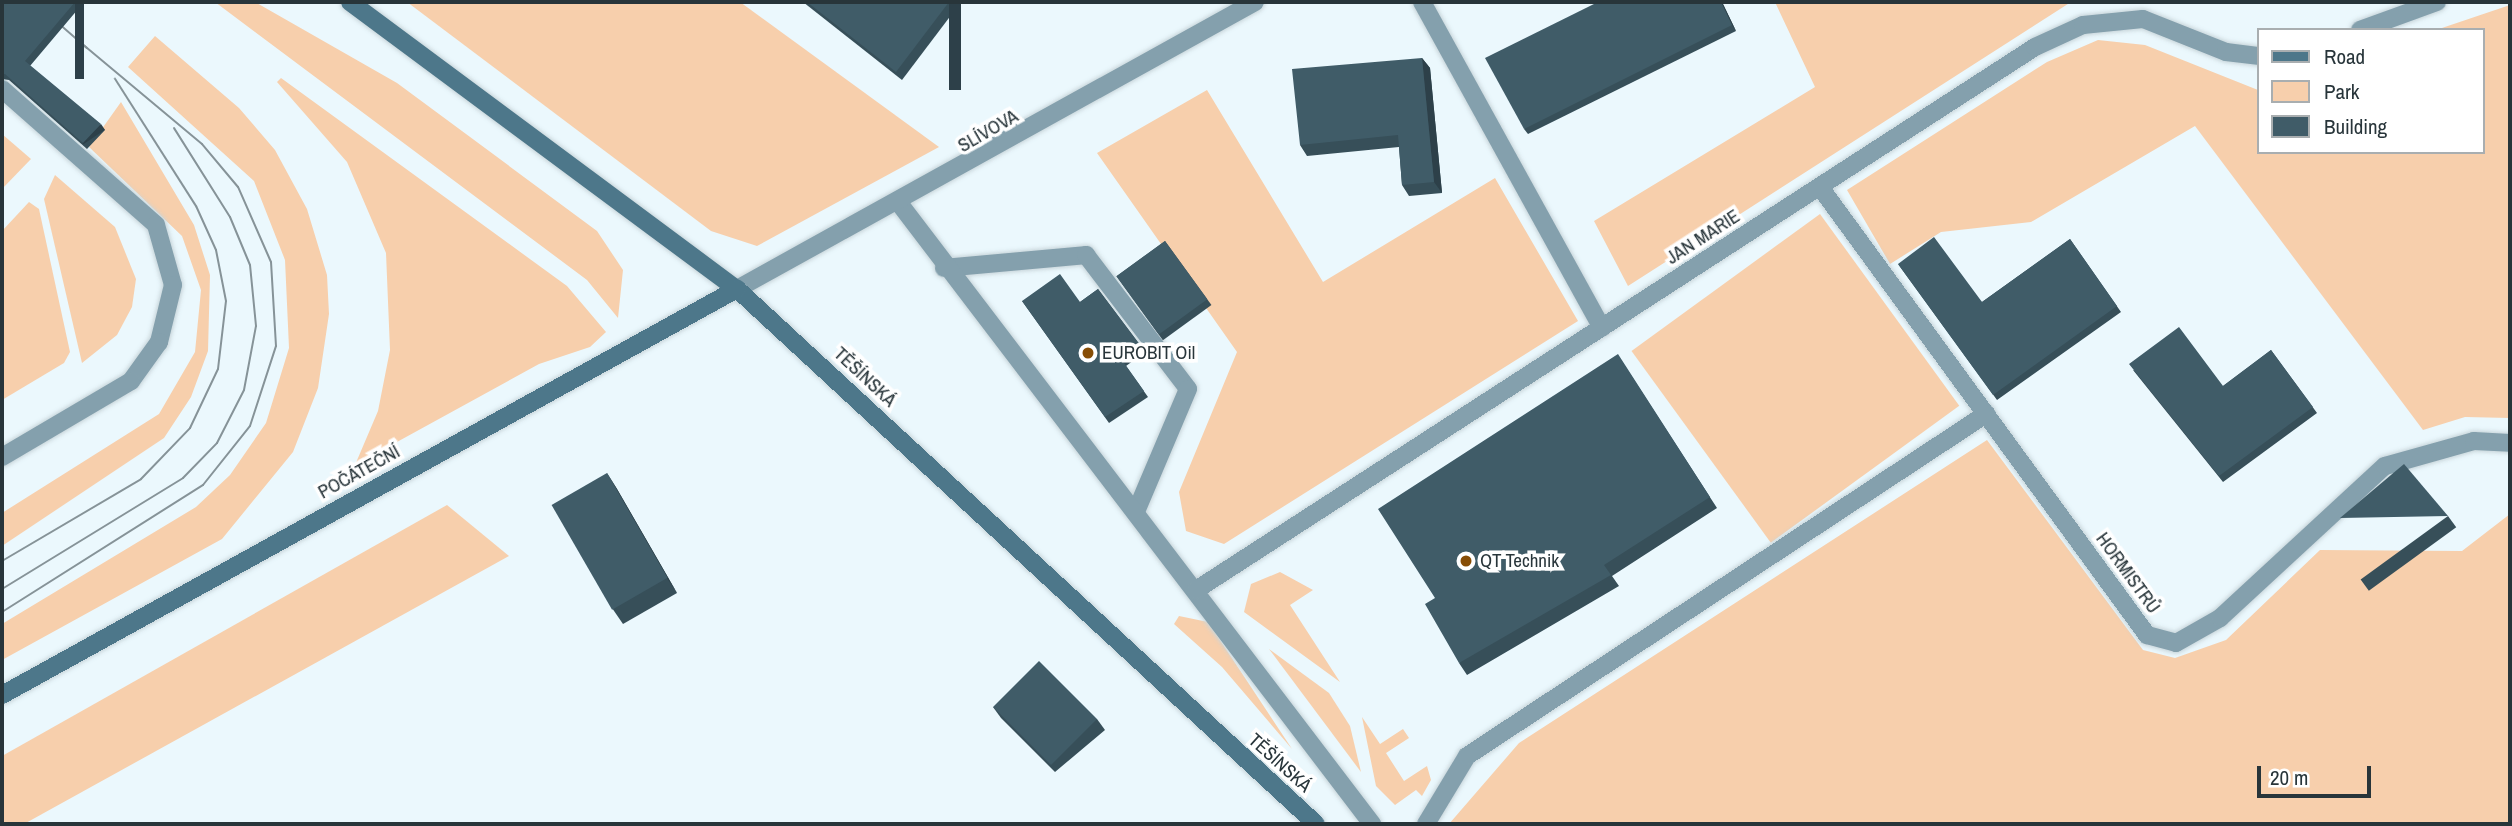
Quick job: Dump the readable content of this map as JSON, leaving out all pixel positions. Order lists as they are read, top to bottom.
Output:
{
  "streets": {
    "main road": ["TĚŠÍNSKÁ", "POČÁTEČNÍ"],
    "street": ["SLÍVOVA", "JAN MARIE", "HORMISTRŮ"]
  },
  "crossings": [
    ["SLÍVOVA", "TĚŠÍNSKÁ"],
    ["SLÍVOVA", "POČÁTEČNÍ"],
    ["JAN MARIE", "HORMISTRŮ"],
    ["TĚŠÍNSKÁ", "POČÁTEČNÍ"]
  ],
  "places": ["EUROBIT Oil", "QT Technik"],
  "legend": ["Road", "Park", "Building"],
  "scale_bar": "20 m"
}
